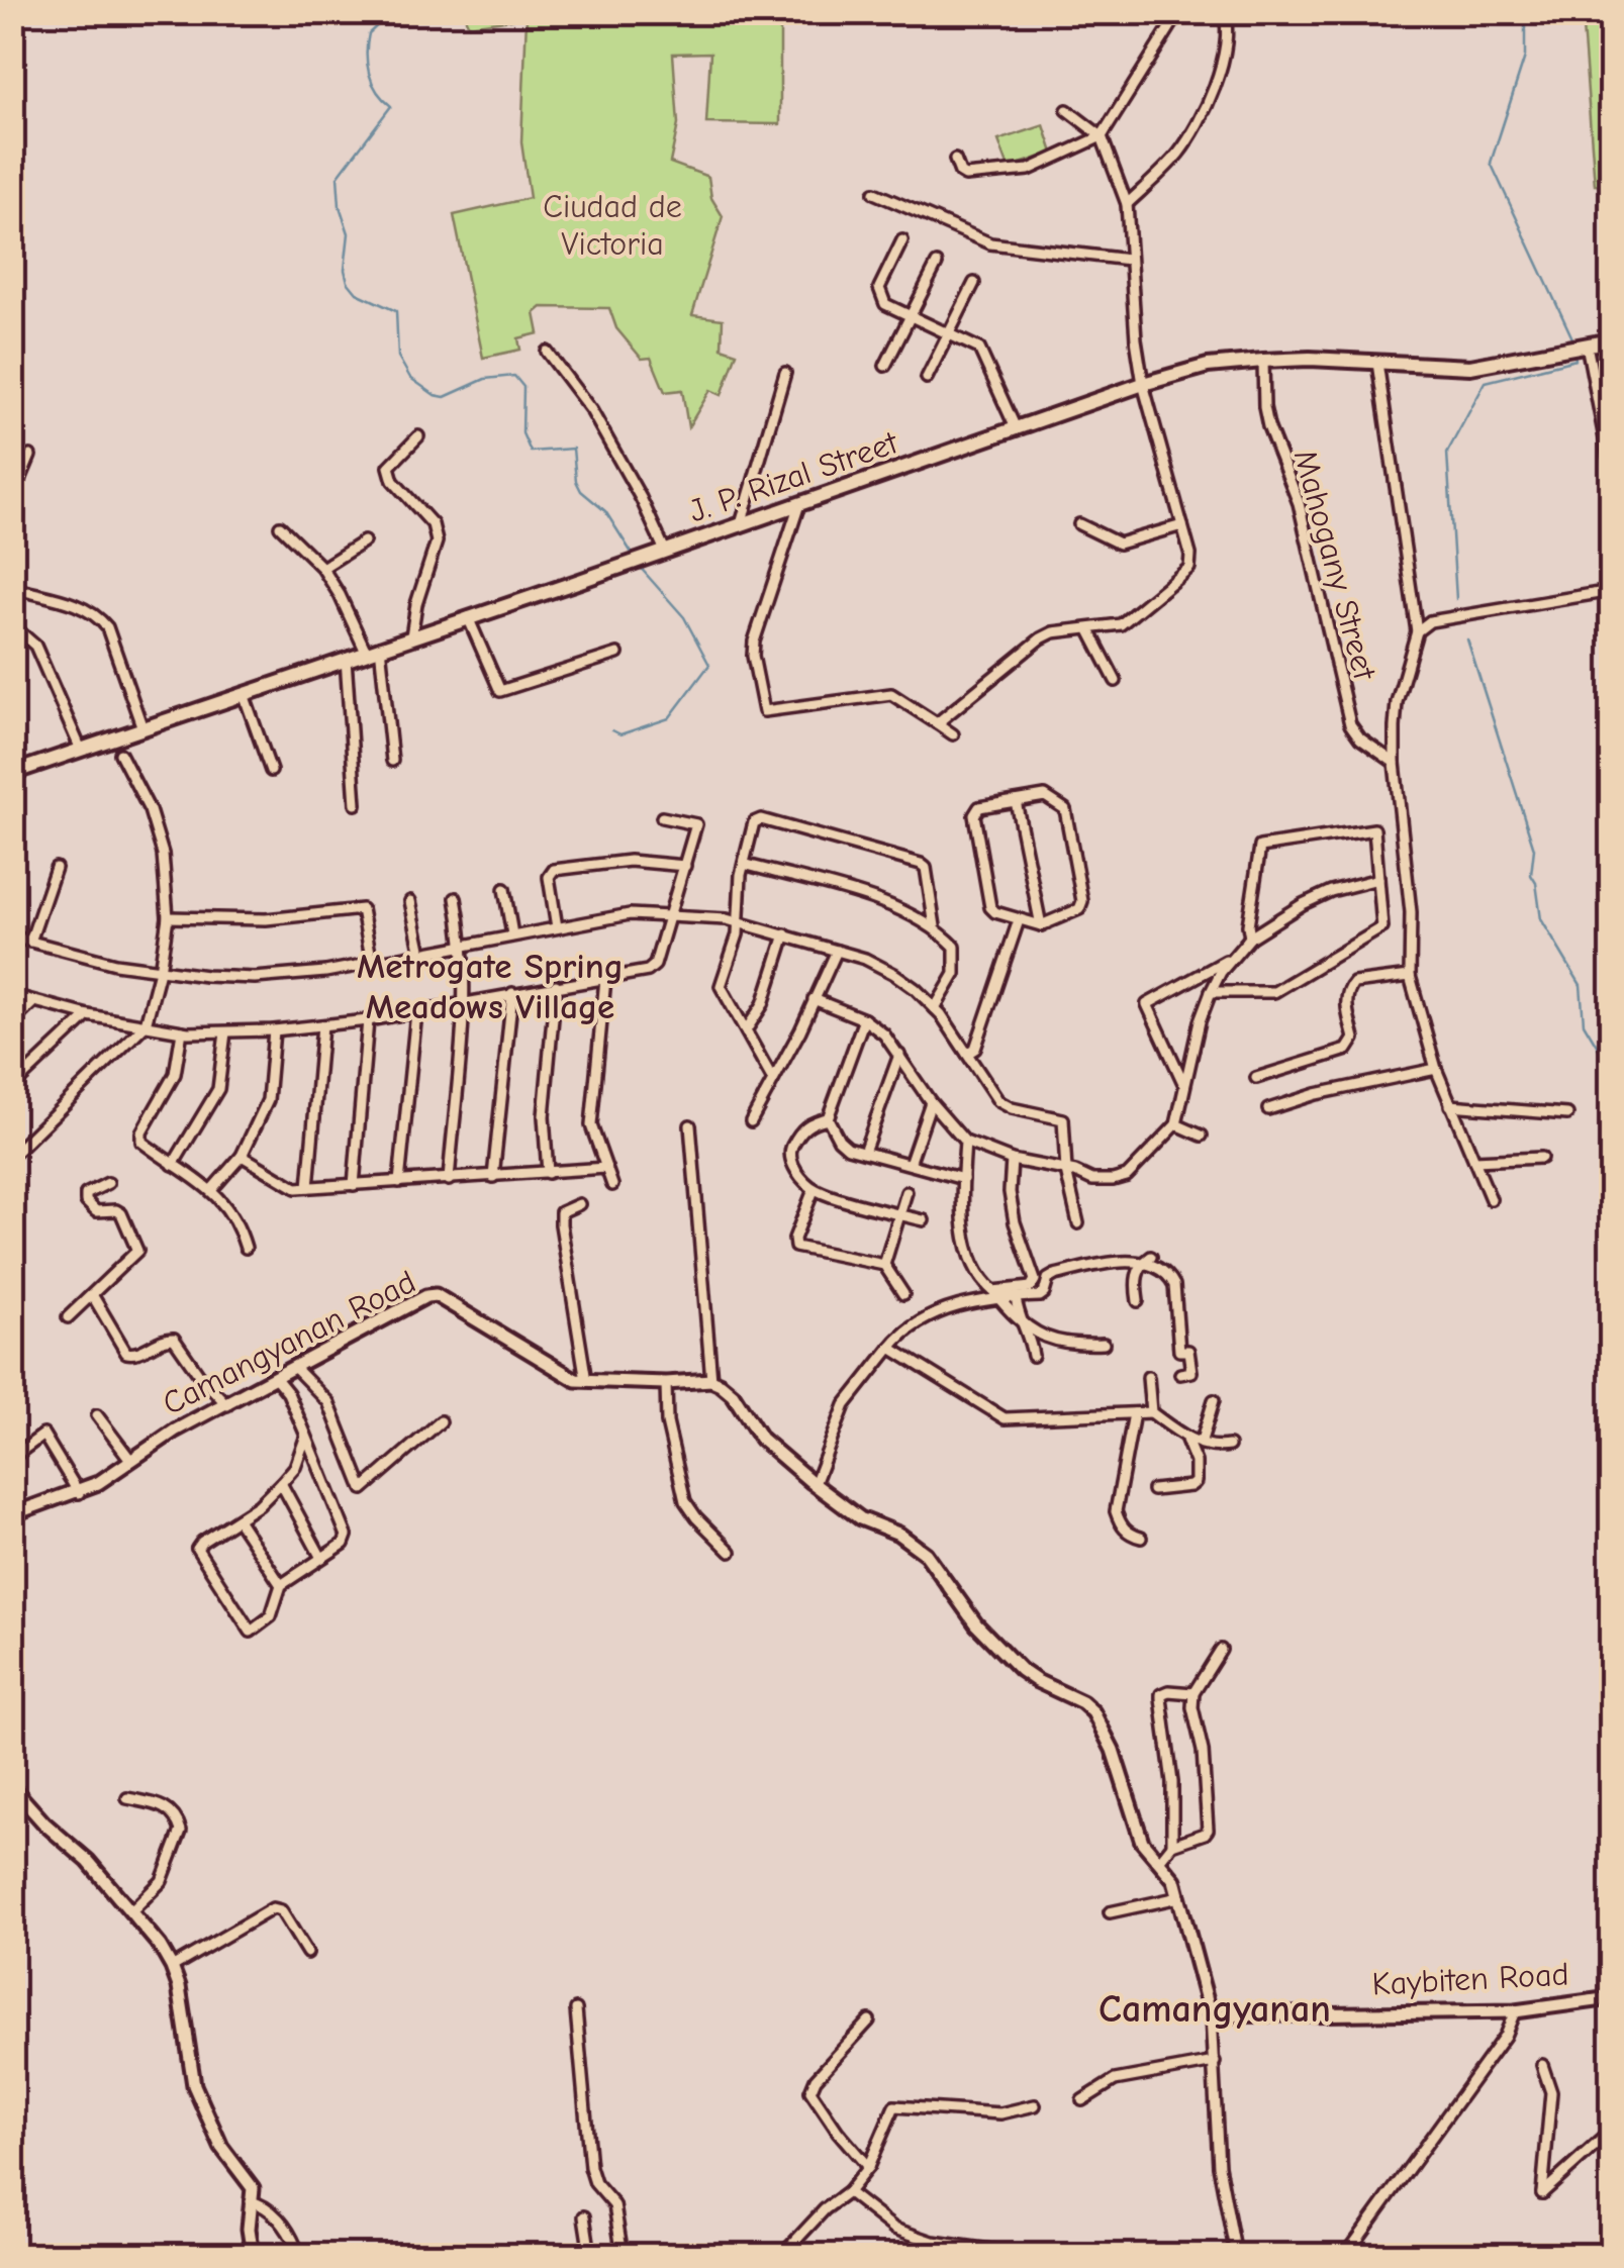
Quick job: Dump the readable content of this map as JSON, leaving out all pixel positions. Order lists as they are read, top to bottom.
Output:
{
  "streets": {
    "main road": ["J. P. Rizal Street"],
    "street": ["Mahogany Street", "Camangyanan Road", "Kaybiten Road"]
  },
  "crossings": [
    ["J. P. Rizal Street", "Mahogany Street"]
  ],
  "districts": ["Metrogate Spring Meadows Village", "Camangyanan"],
  "parks": ["Ciudad de Victoria"]
}
